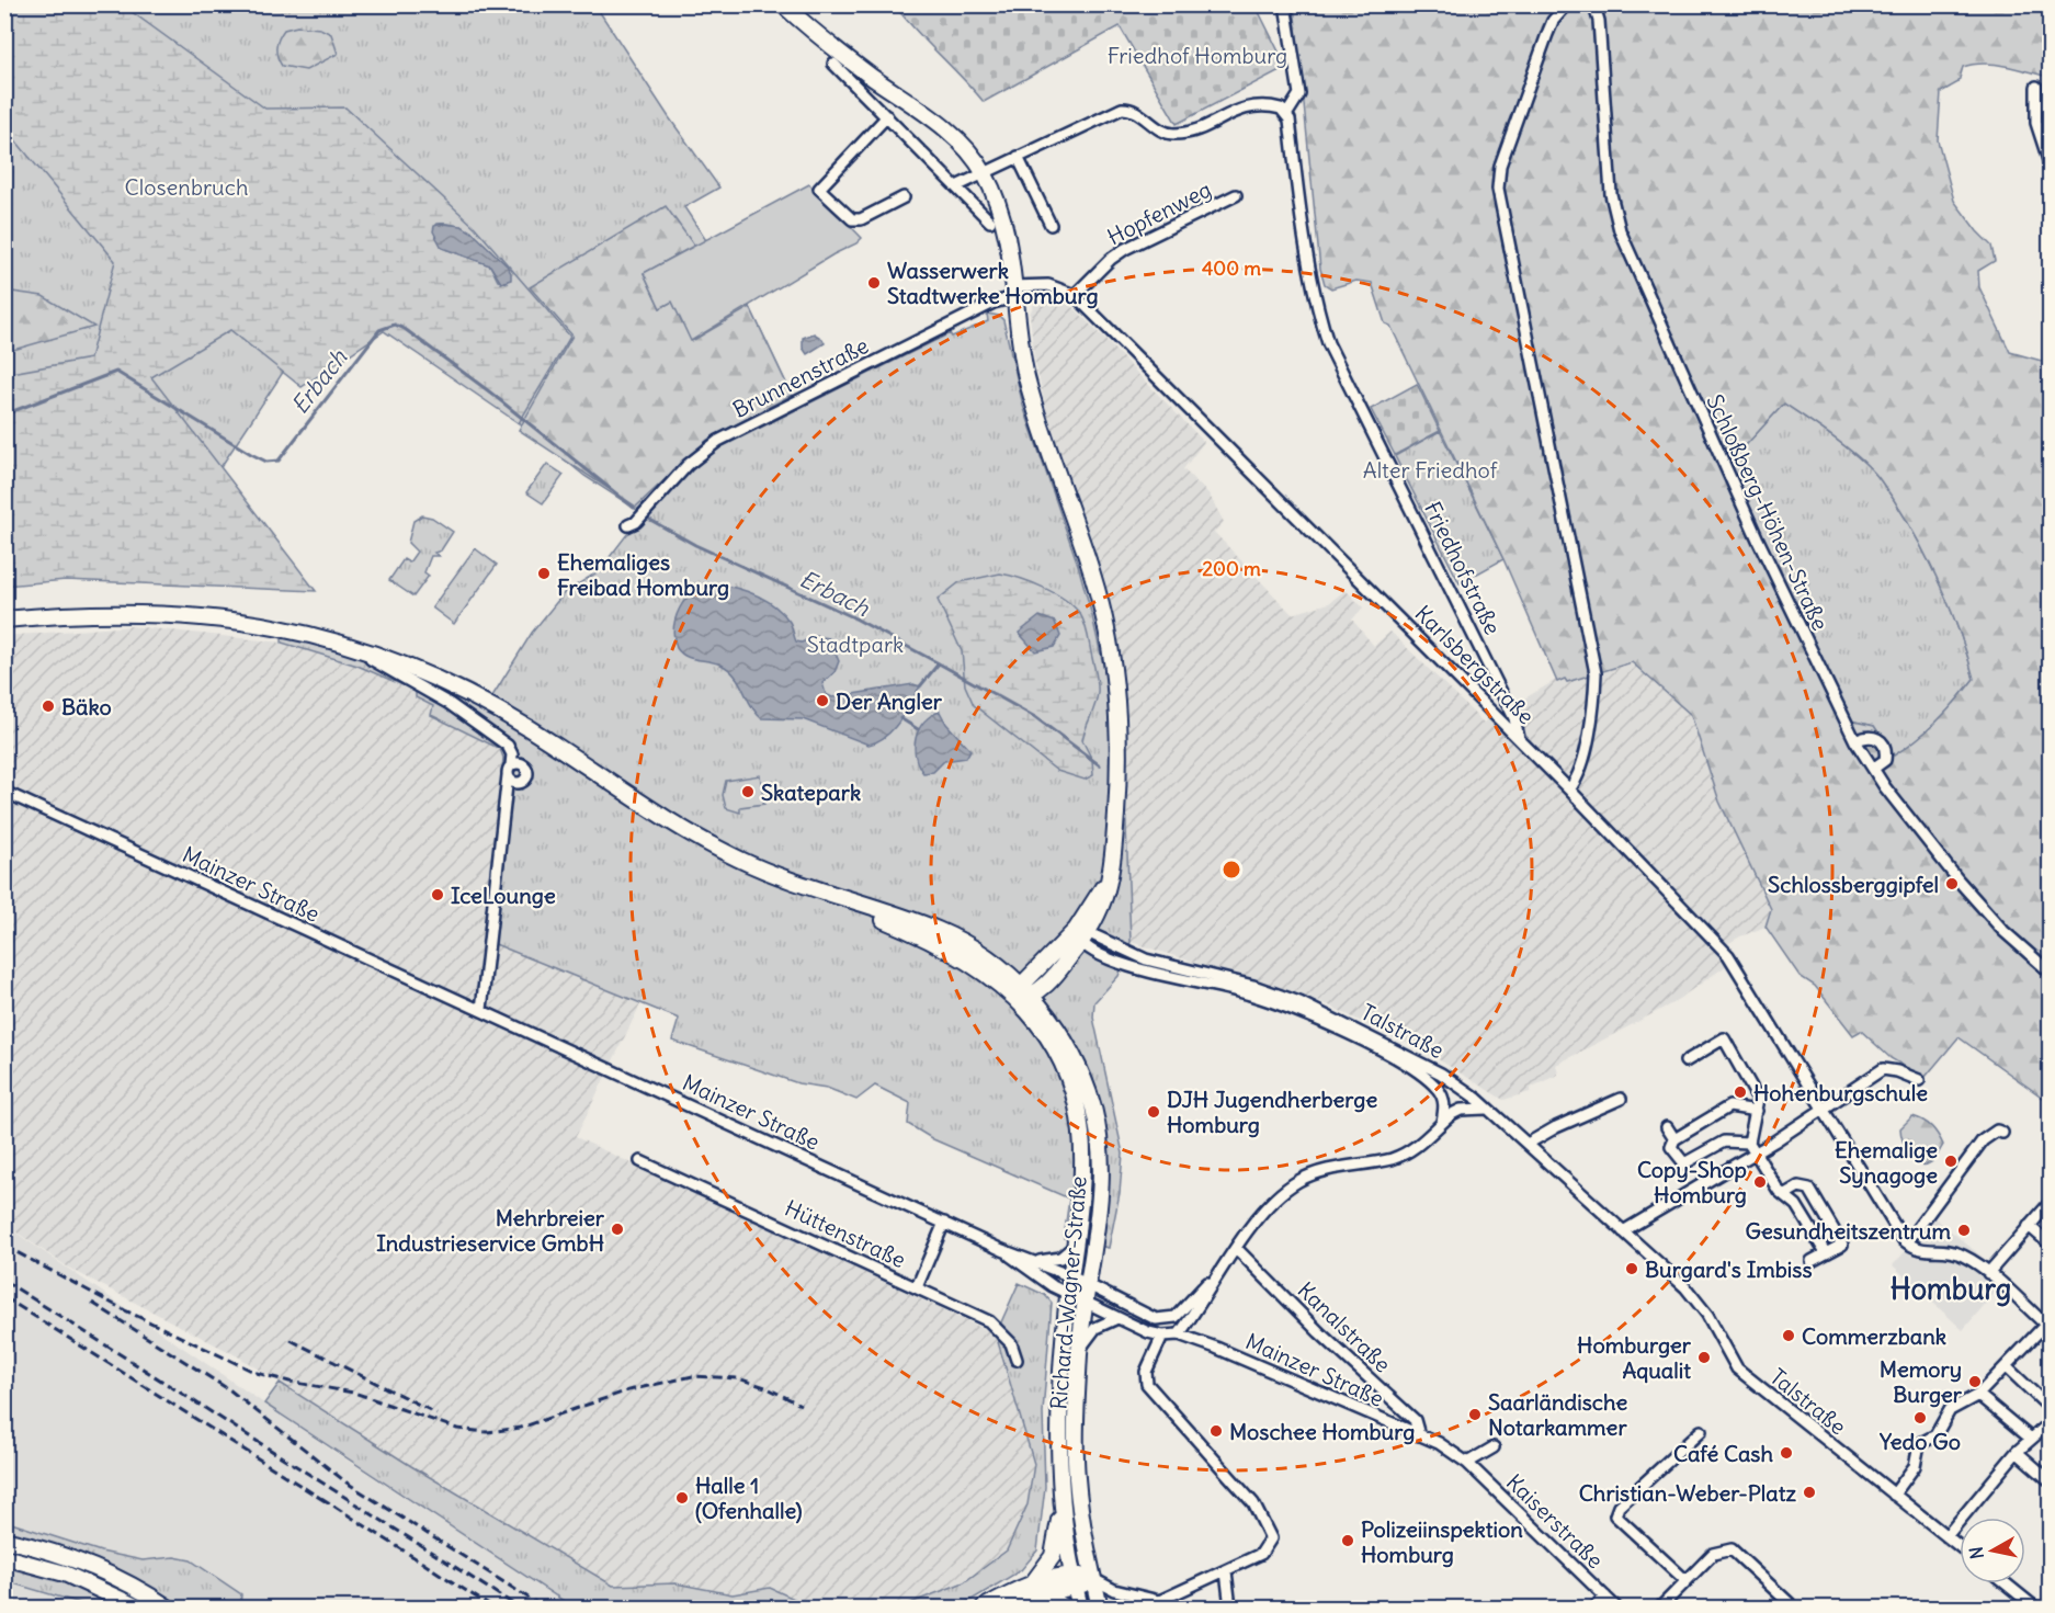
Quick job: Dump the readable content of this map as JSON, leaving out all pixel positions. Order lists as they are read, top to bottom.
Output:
{
  "streets": {
    "main road": ["Richard-Wagner-Straße"],
    "street": [
      "Hopfenweg",
      "Brunnenstraße",
      "Schloßberg-Höhen-Straße",
      "Friedhofstraße",
      "Karlsbergstraße",
      "Mainzer Straße",
      "Talstraße",
      "Hüttenstraße",
      "Kanalstraße",
      "Kaiserstraße"
    ]
  },
  "crossings": [
    ["Hopfenweg", "Karlsbergstraße"],
    ["Brunnenstraße", "Karlsbergstraße"],
    ["Friedhofstraße", "Karlsbergstraße"],
    ["Mainzer Straße", "Richard-Wagner-Straße"],
    ["Mainzer Straße", "Kanalstraße"],
    ["Mainzer Straße", "Kaiserstraße"]
  ],
  "districts": ["Homburg"],
  "water": ["Erbach"],
  "parks": [
    "Friedhof Homburg",
    "Closenbruch",
    "Alter Friedhof",
    "Stadtpark"
  ],
  "places": [
    "Wasserwerk Stadtwerke Homburg",
    "Ehemaliges Freibad Homburg",
    "Der Angler",
    "Bäko",
    "Skatepark",
    "Schlossberggipfel",
    "IceLounge",
    "Hohenburgschule",
    "DJH Jugendherberge Homburg",
    "Ehemalige Synagoge",
    "Copy-Shop Homburg",
    "Mehrbreier Industrieservice GmbH",
    "Gesundheitszentrum",
    "Burgard's Imbiss",
    "Commerzbank",
    "Homburger Aqualit",
    "Memory Burger",
    "Saarländische Notarkammer",
    "Yedo Go",
    "Moschee Homburg",
    "Café Cash",
    "Christian-Weber-Platz",
    "Halle 1 (Ofenhalle)",
    "Polizeiinspektion Homburg"
  ],
  "north": "left",
  "rings": ["400 m", "200 m"]
}
